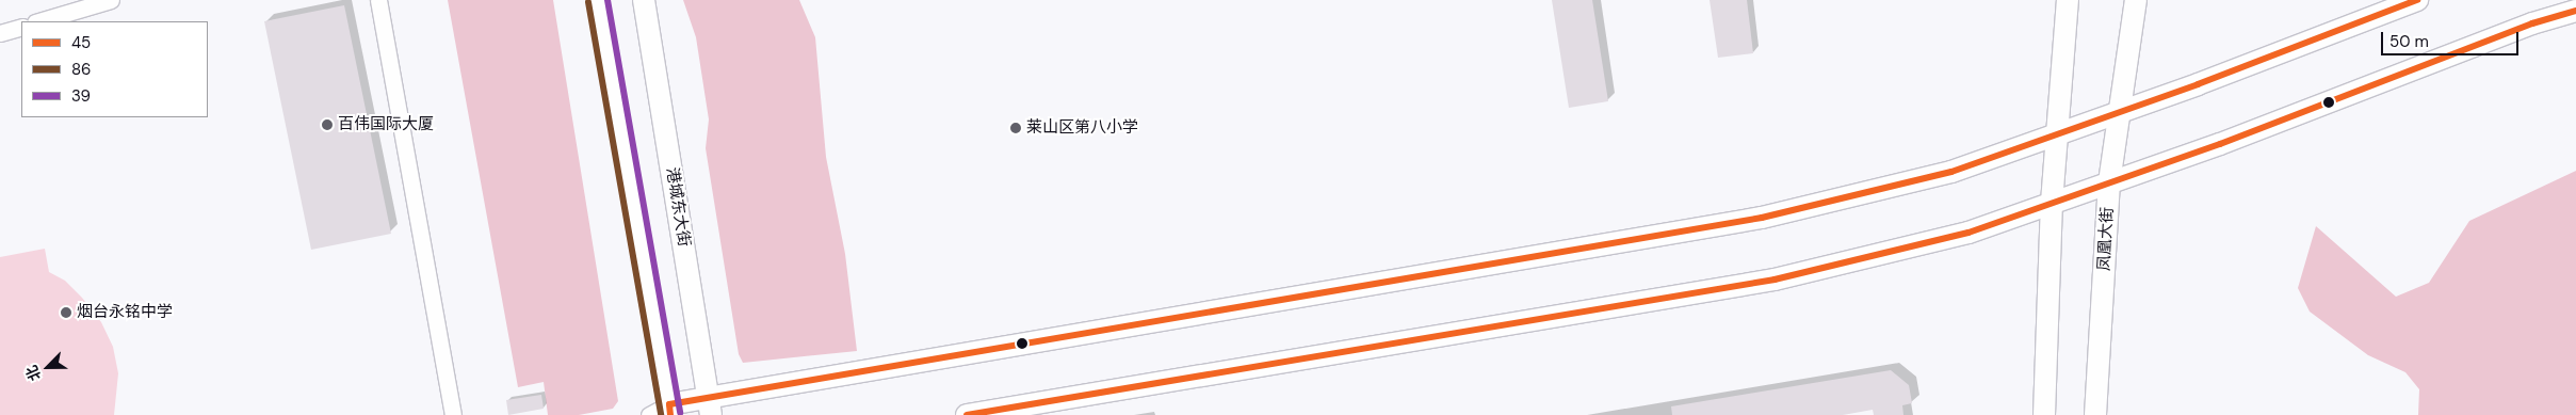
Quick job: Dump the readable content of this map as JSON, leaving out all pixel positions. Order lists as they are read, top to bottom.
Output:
{
  "streets": {
    "street": ["港城东大街", "凤凰大街"]
  },
  "places": ["百伟国际大厦", "莱山区第八小学", "烟台永铭中学"],
  "lines": ["transit line 45", "transit line 39", "transit line 86"],
  "legend": ["45", "86", "39"],
  "scale_bar": "50 m",
  "north": "bottom left"
}
